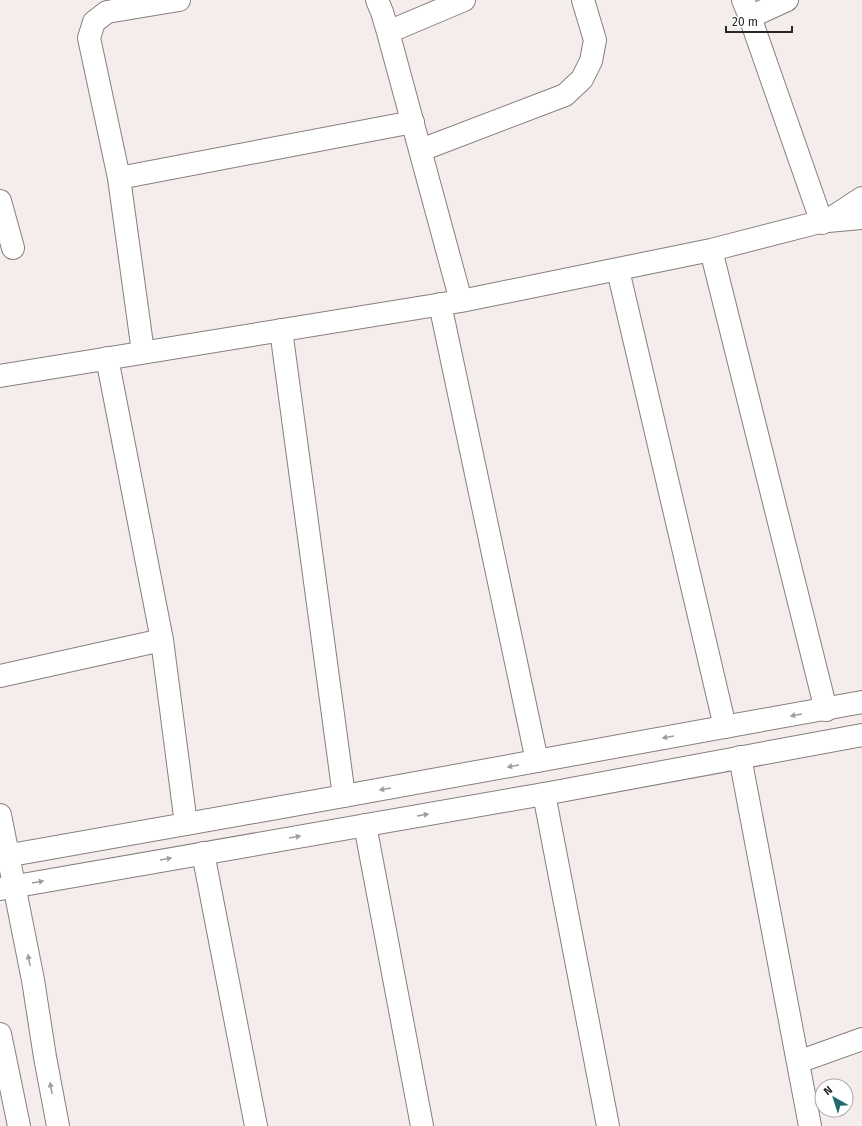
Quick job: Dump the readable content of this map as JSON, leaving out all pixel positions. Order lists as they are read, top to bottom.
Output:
{
  "scale_bar": "20 m",
  "north": "top left"
}
